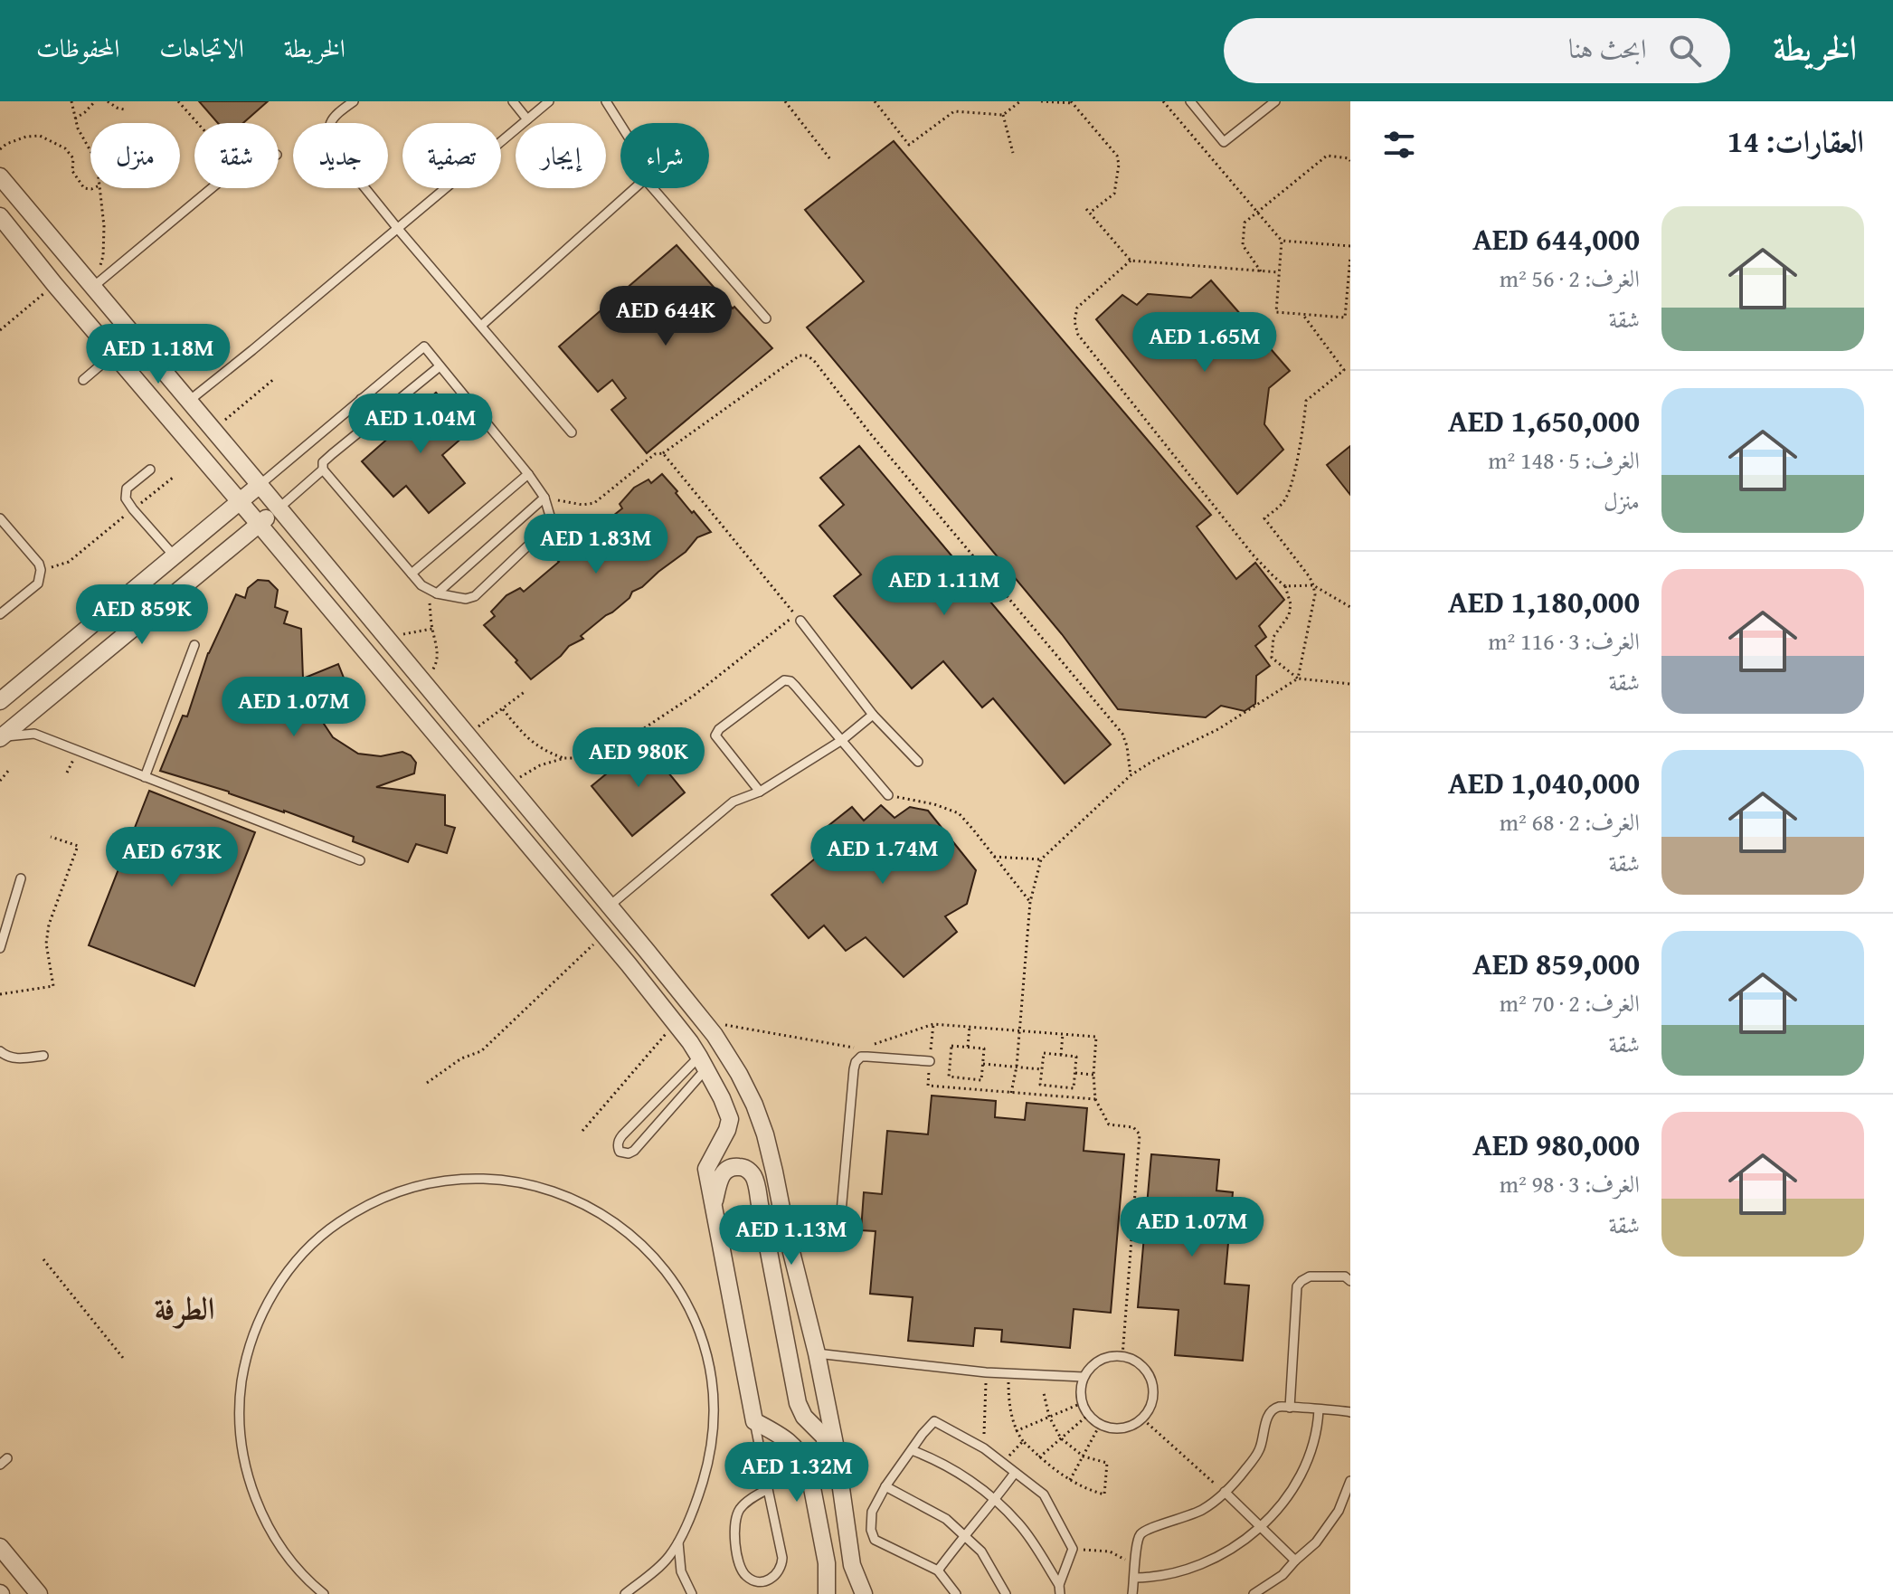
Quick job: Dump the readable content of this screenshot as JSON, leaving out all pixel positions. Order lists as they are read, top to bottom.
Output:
{
  "districts": ["الطرفة"],
  "page": {
    "header": "الخريطة",
    "search": "ابحث هنا",
    "nav": ["الخريطة", "الاتجاهات", "المحفوظات"],
    "heading": "العقارات: 14",
    "chip": [
      "شراء",
      "إيجار",
      "تصفية",
      "جديد",
      "شقة",
      "منزل"
    ],
    "list": [
      {
        "name": "AED 644,000",
        "note": "الغرف: 2 · 56 m² · شقة"
      },
      {
        "name": "AED 1,650,000",
        "note": "الغرف: 5 · 148 m² · منزل"
      },
      {
        "name": "AED 1,180,000",
        "note": "الغرف: 3 · 116 m² · شقة"
      },
      {
        "name": "AED 1,040,000",
        "note": "الغرف: 2 · 68 m² · شقة"
      },
      {
        "name": "AED 859,000",
        "note": "الغرف: 2 · 70 m² · شقة"
      },
      {
        "name": "AED 980,000",
        "note": "الغرف: 3 · 98 m² · شقة"
      }
    ],
    "price": [
      "AED 644K",
      "AED 1.65M",
      "AED 1.18M",
      "AED 1.04M",
      "AED 1.83M",
      "AED 1.11M",
      "AED 859K",
      "AED 1.07M",
      "AED 980K",
      "AED 1.74M",
      "AED 673K",
      "AED 1.07M",
      "AED 1.13M",
      "AED 1.32M"
    ]
  }
}
